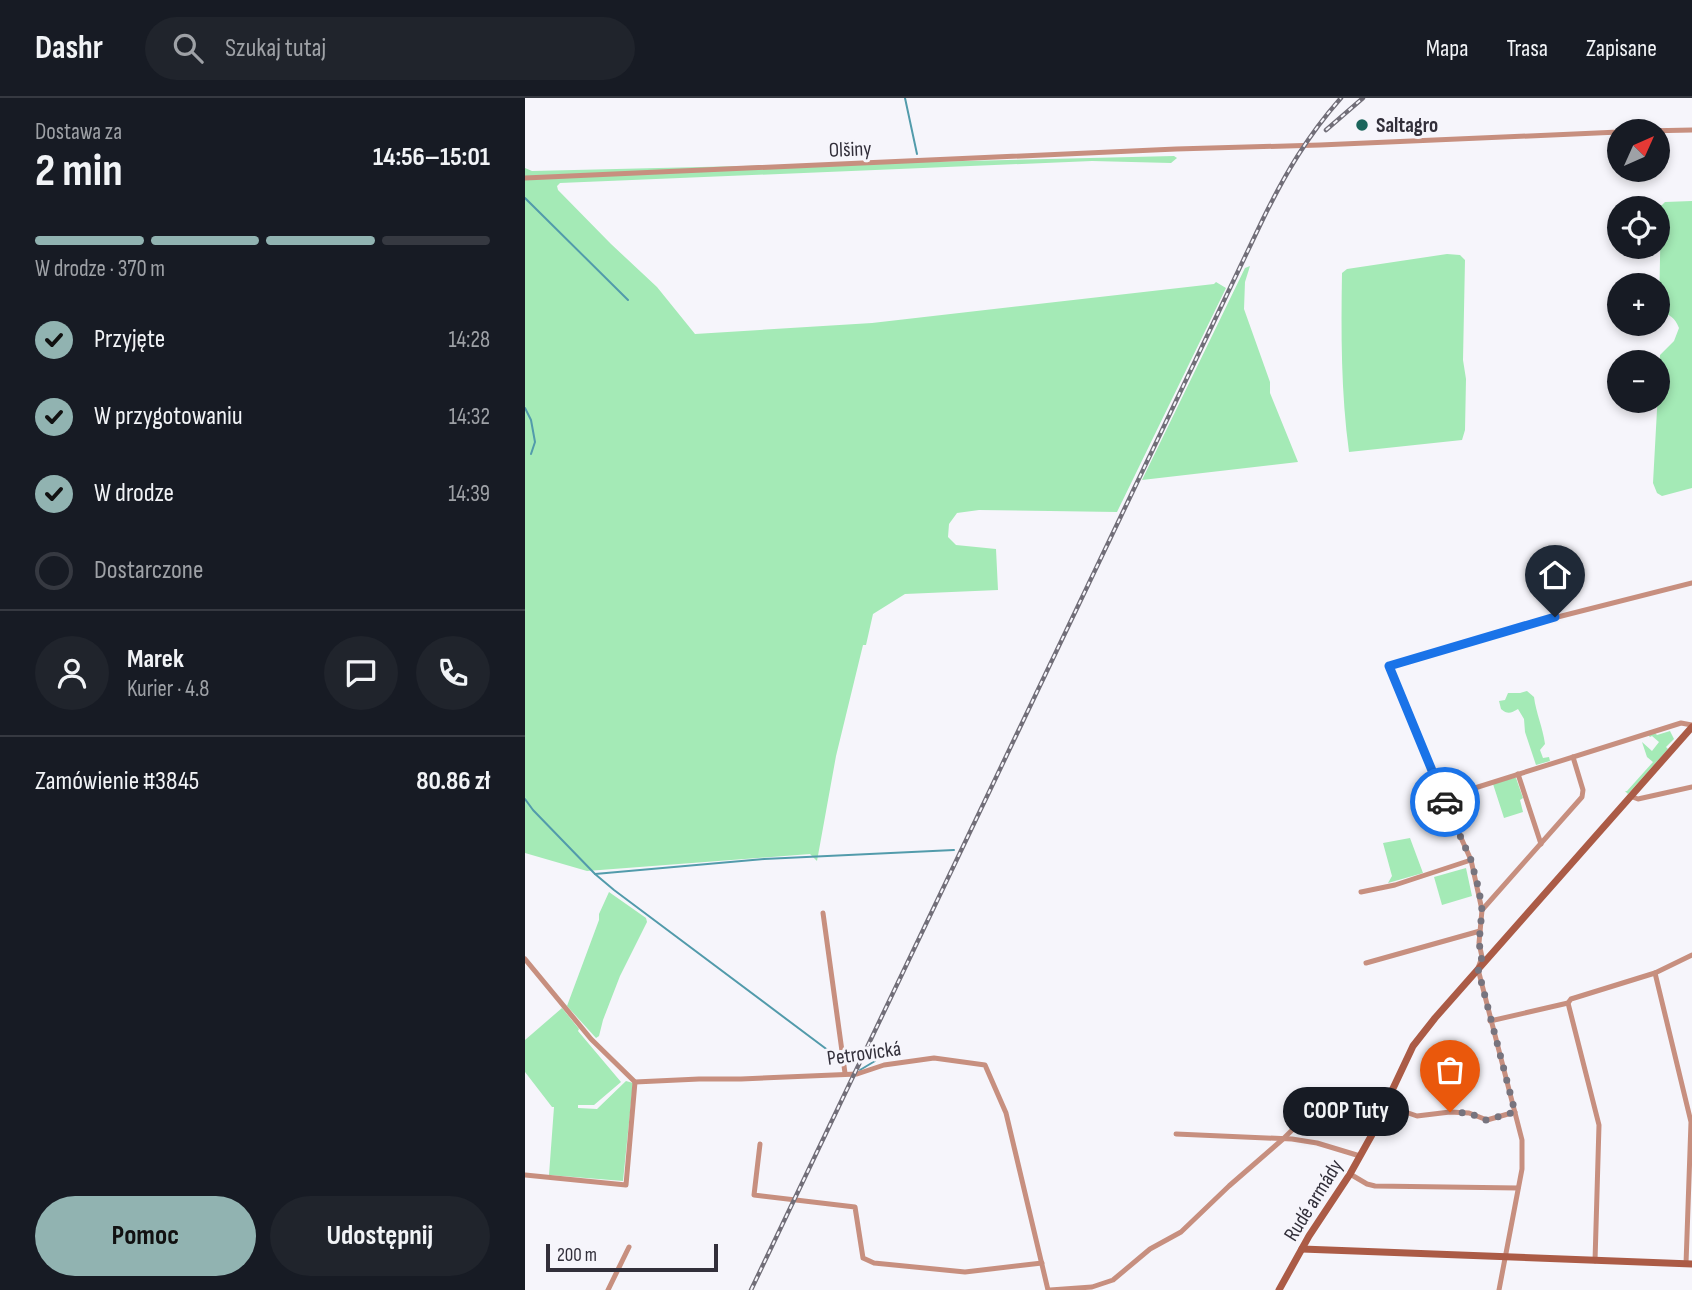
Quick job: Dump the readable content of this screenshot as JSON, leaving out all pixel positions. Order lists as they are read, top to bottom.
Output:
{
  "streets": {
    "street": ["Olšiny", "Petrovická", "Rudé armády"]
  },
  "places": ["Saltagro", "COOP Tuty"],
  "scale_bar": "200 m",
  "north": "top right",
  "page": {
    "header": "Dashr",
    "search": "Szukaj tutaj",
    "nav": ["Mapa", "Trasa", "Zapisane"],
    "heading": ["2 min", "Dostawa za", "14:56–15:01"],
    "panel": [
      "Marek",
      "Kurier · 4.8",
      "Zamówienie #3845",
      "80.86 zł"
    ],
    "map_buttons": ["+", "−"],
    "bar": "W drodze · 370 m",
    "list": [
      ["Przyjęte", "14:28"],
      ["W przygotowaniu", "14:32"],
      ["W drodze", "14:39"],
      "Dostarczone"
    ],
    "bubble": "COOP Tuty",
    "buttons": ["Pomoc", "Udostępnij"],
    "scale": "200 m"
  }
}
